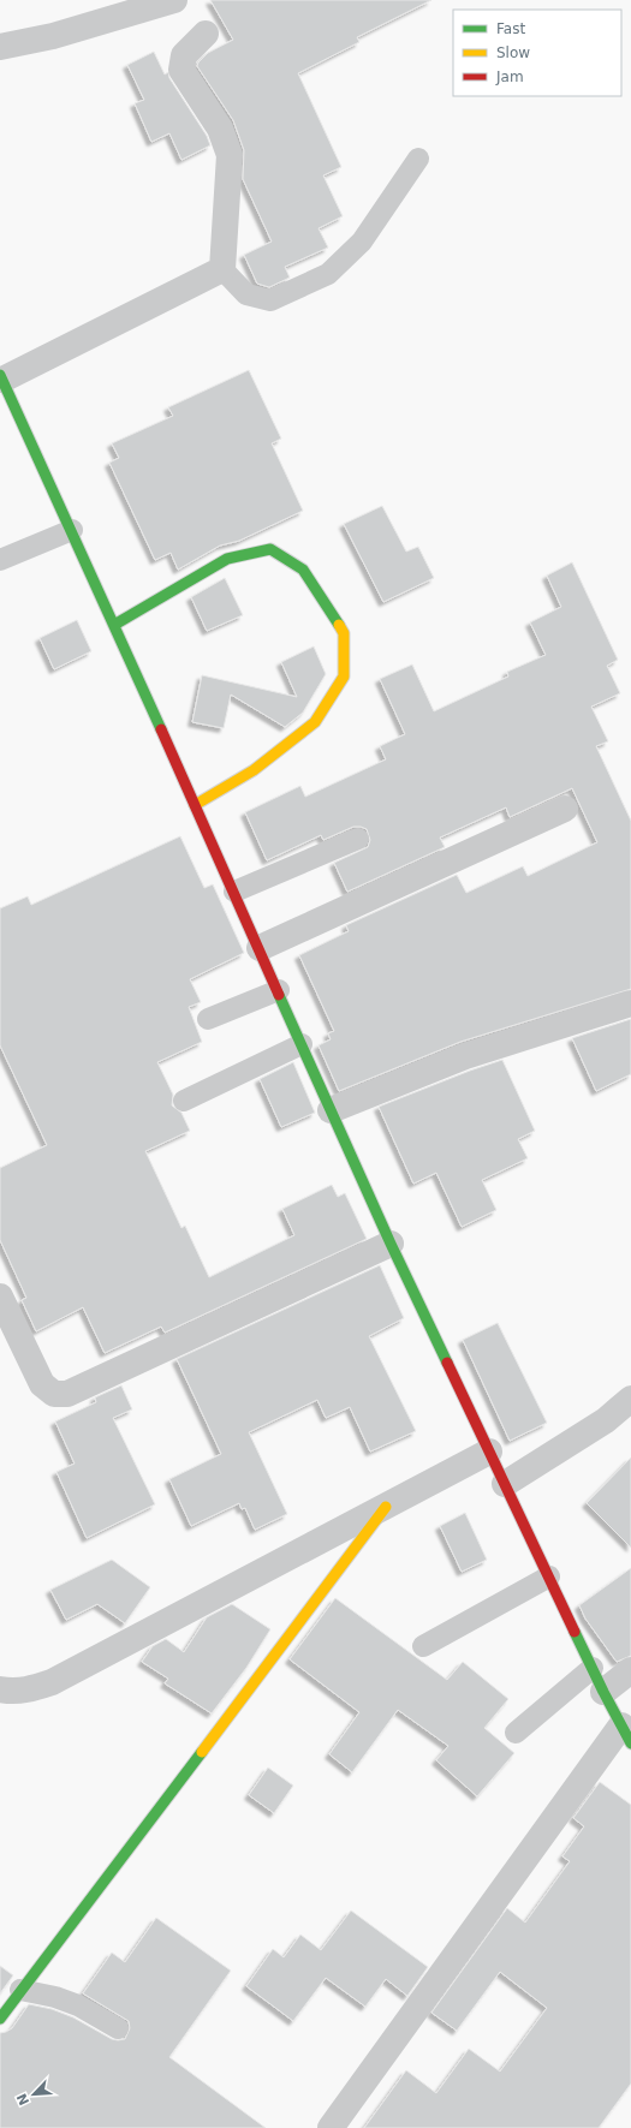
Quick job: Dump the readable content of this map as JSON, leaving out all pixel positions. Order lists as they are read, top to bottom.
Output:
{
  "legend": ["Fast", "Slow", "Jam"],
  "north": "bottom left"
}
